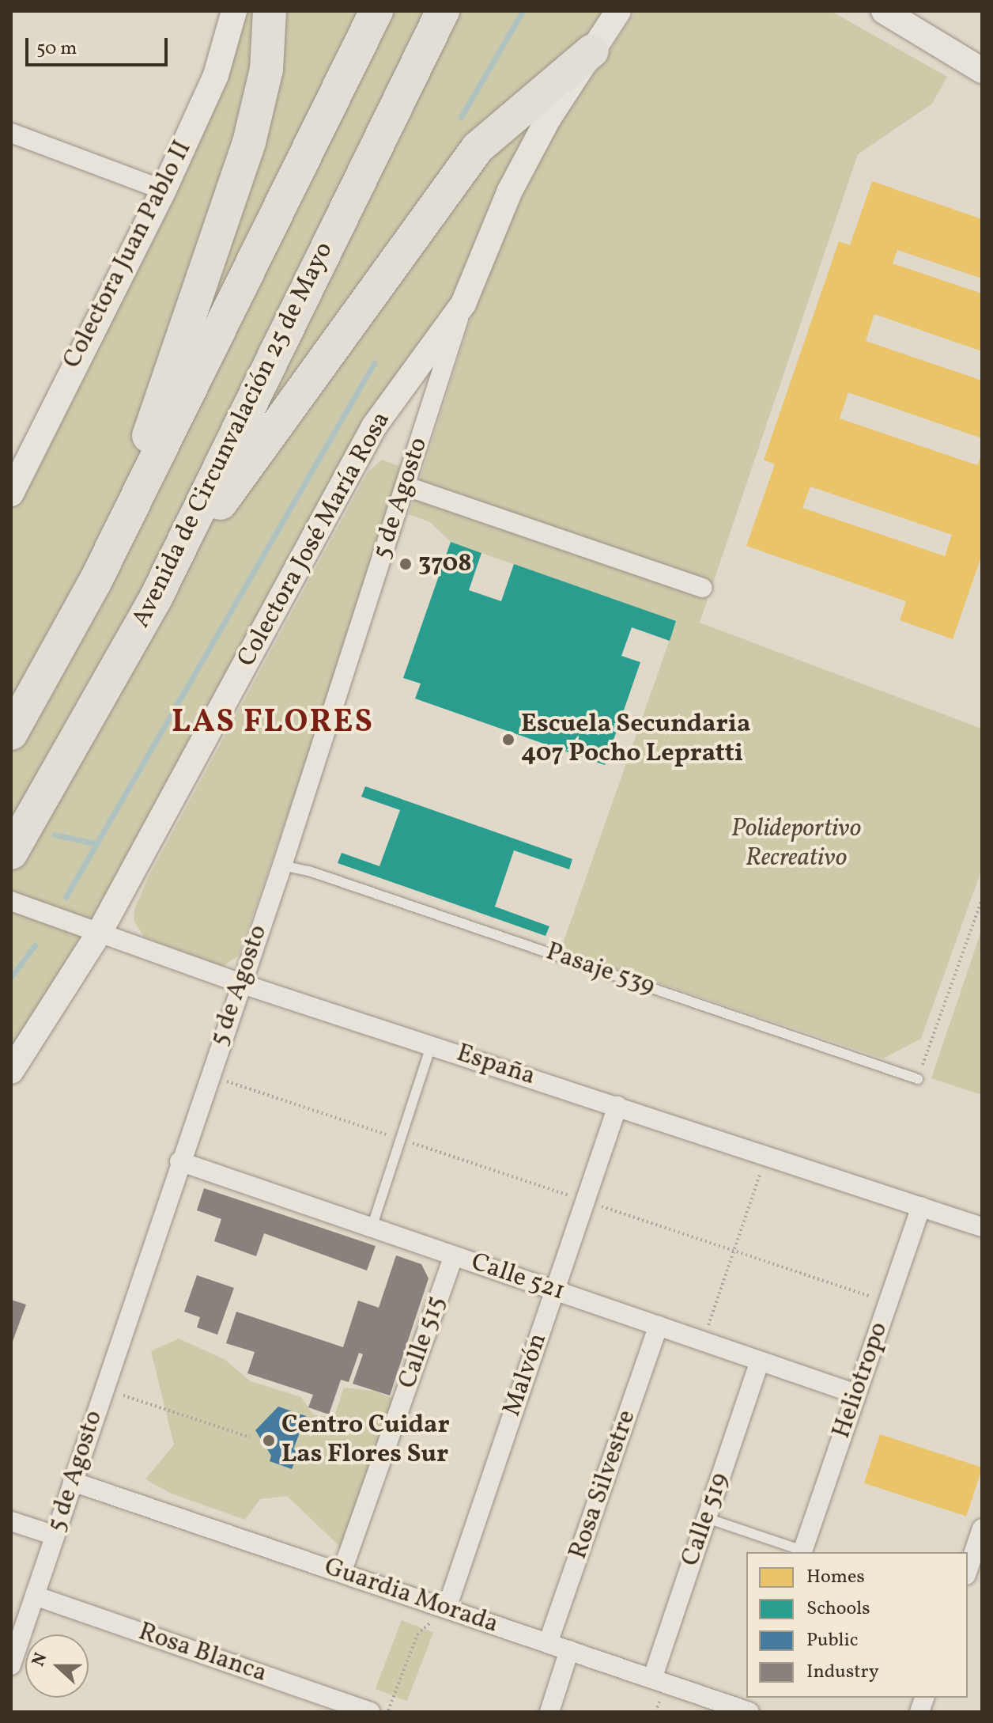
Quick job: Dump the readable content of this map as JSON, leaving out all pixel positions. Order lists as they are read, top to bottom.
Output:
{
  "streets": {
    "highway": ["Avenida de Circunvalación 25 de Mayo"],
    "main road": ["Colectora Juan Pablo II", "Colectora José María Rosa"],
    "street": [
      "5 de Agosto",
      "España",
      "Calle 521",
      "Calle 515",
      "Malvón",
      "Heliotropo",
      "Rosa Silvestre",
      "Calle 519",
      "Guardia Morada",
      "Rosa Blanca"
    ],
    "lane": ["Pasaje 539"]
  },
  "crossings": [
    ["5 de Agosto", "Colectora José María Rosa"],
    ["5 de Agosto", "Pasaje 539"],
    ["5 de Agosto", "España"],
    ["5 de Agosto", "Calle 521"],
    ["5 de Agosto", "Guardia Morada"],
    ["5 de Agosto", "Rosa Blanca"],
    ["Colectora José María Rosa", "España"],
    ["España", "Malvón"],
    ["España", "Heliotropo"],
    ["Calle 521", "Calle 515"],
    ["Calle 521", "Malvón"],
    ["Calle 521", "Heliotropo"],
    ["Calle 521", "Rosa Silvestre"],
    ["Calle 521", "Calle 519"],
    ["Calle 515", "Guardia Morada"],
    ["Malvón", "Guardia Morada"],
    ["Rosa Silvestre", "Guardia Morada"],
    ["Calle 519", "Guardia Morada"]
  ],
  "districts": ["LAS FLORES"],
  "parks": ["Polideportivo Recreativo"],
  "places": ["3708", "Escuela Secundaria 407 Pocho Lepratti", "Centro Cuidar Las Flores Sur"],
  "legend": [
    "Homes",
    "Schools",
    "Public",
    "Industry"
  ],
  "scale_bar": "50 m",
  "north": "left"
}
